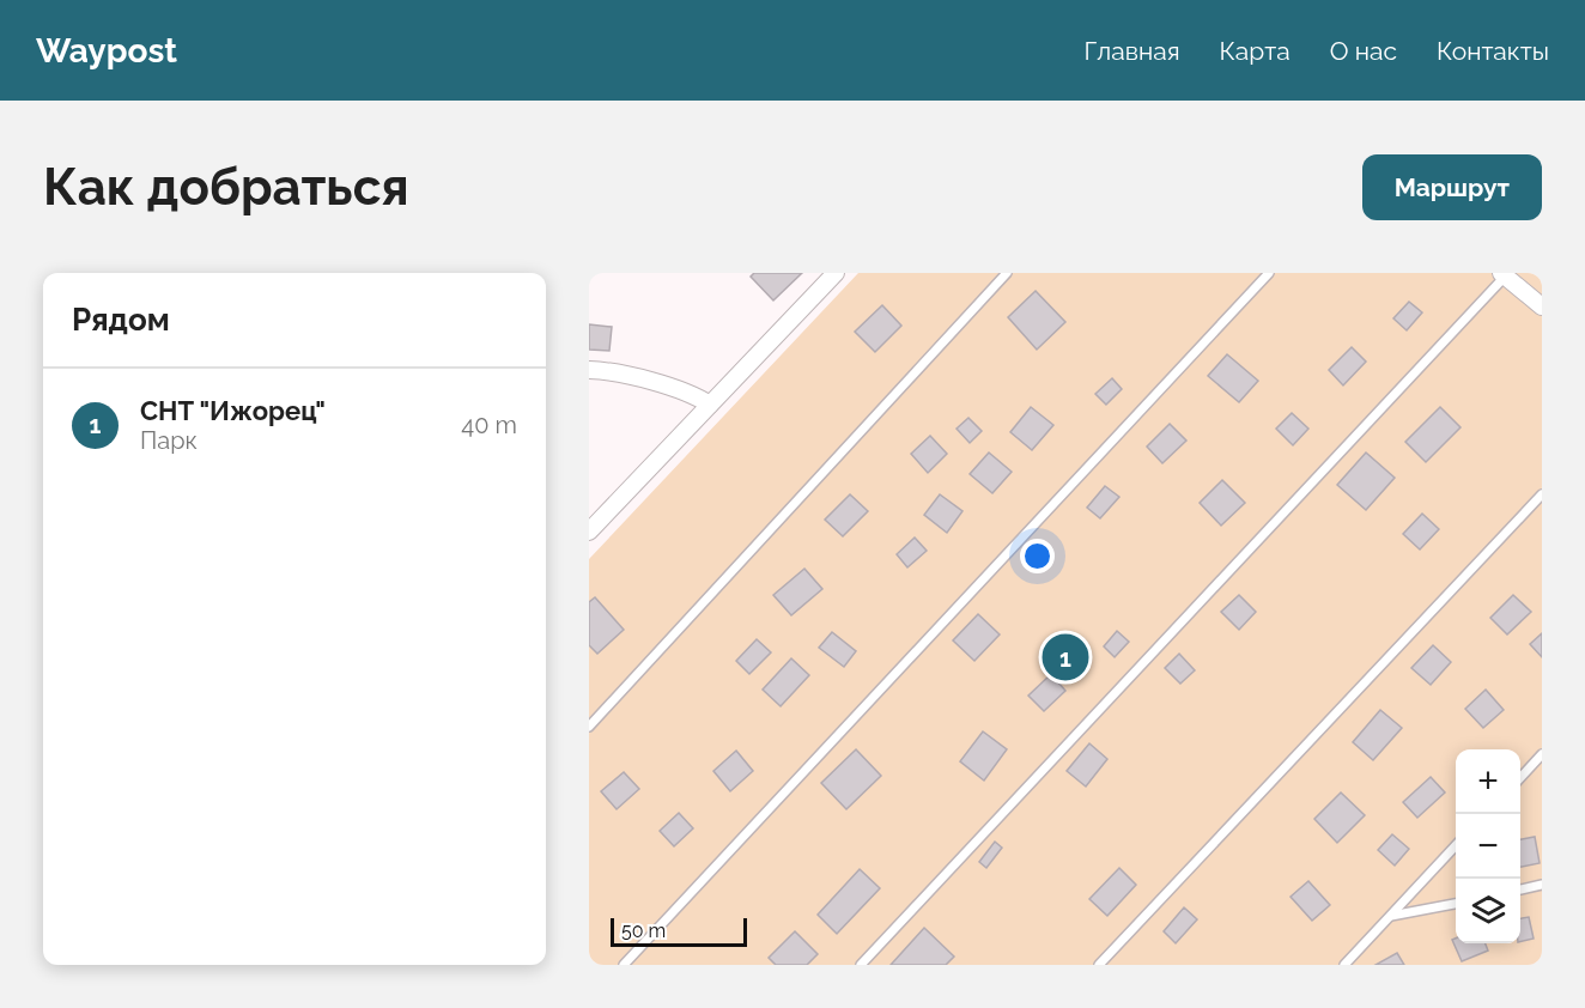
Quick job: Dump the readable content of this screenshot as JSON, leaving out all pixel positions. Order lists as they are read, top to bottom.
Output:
{
  "scale_bar": "50 m",
  "page": {
    "header": "Waypost",
    "nav": [
      "Главная",
      "Карта",
      "О нас",
      "Контакты"
    ],
    "buttons": "Маршрут",
    "title": "Как добраться",
    "heading": "Рядом",
    "list": [
      {
        "mark": "1",
        "name": "СНТ \"Ижорец\"",
        "note": "Парк",
        "value": "40 m"
      }
    ],
    "pins": "1",
    "map_buttons": ["+", "−"],
    "scale": "50 m"
  }
}
